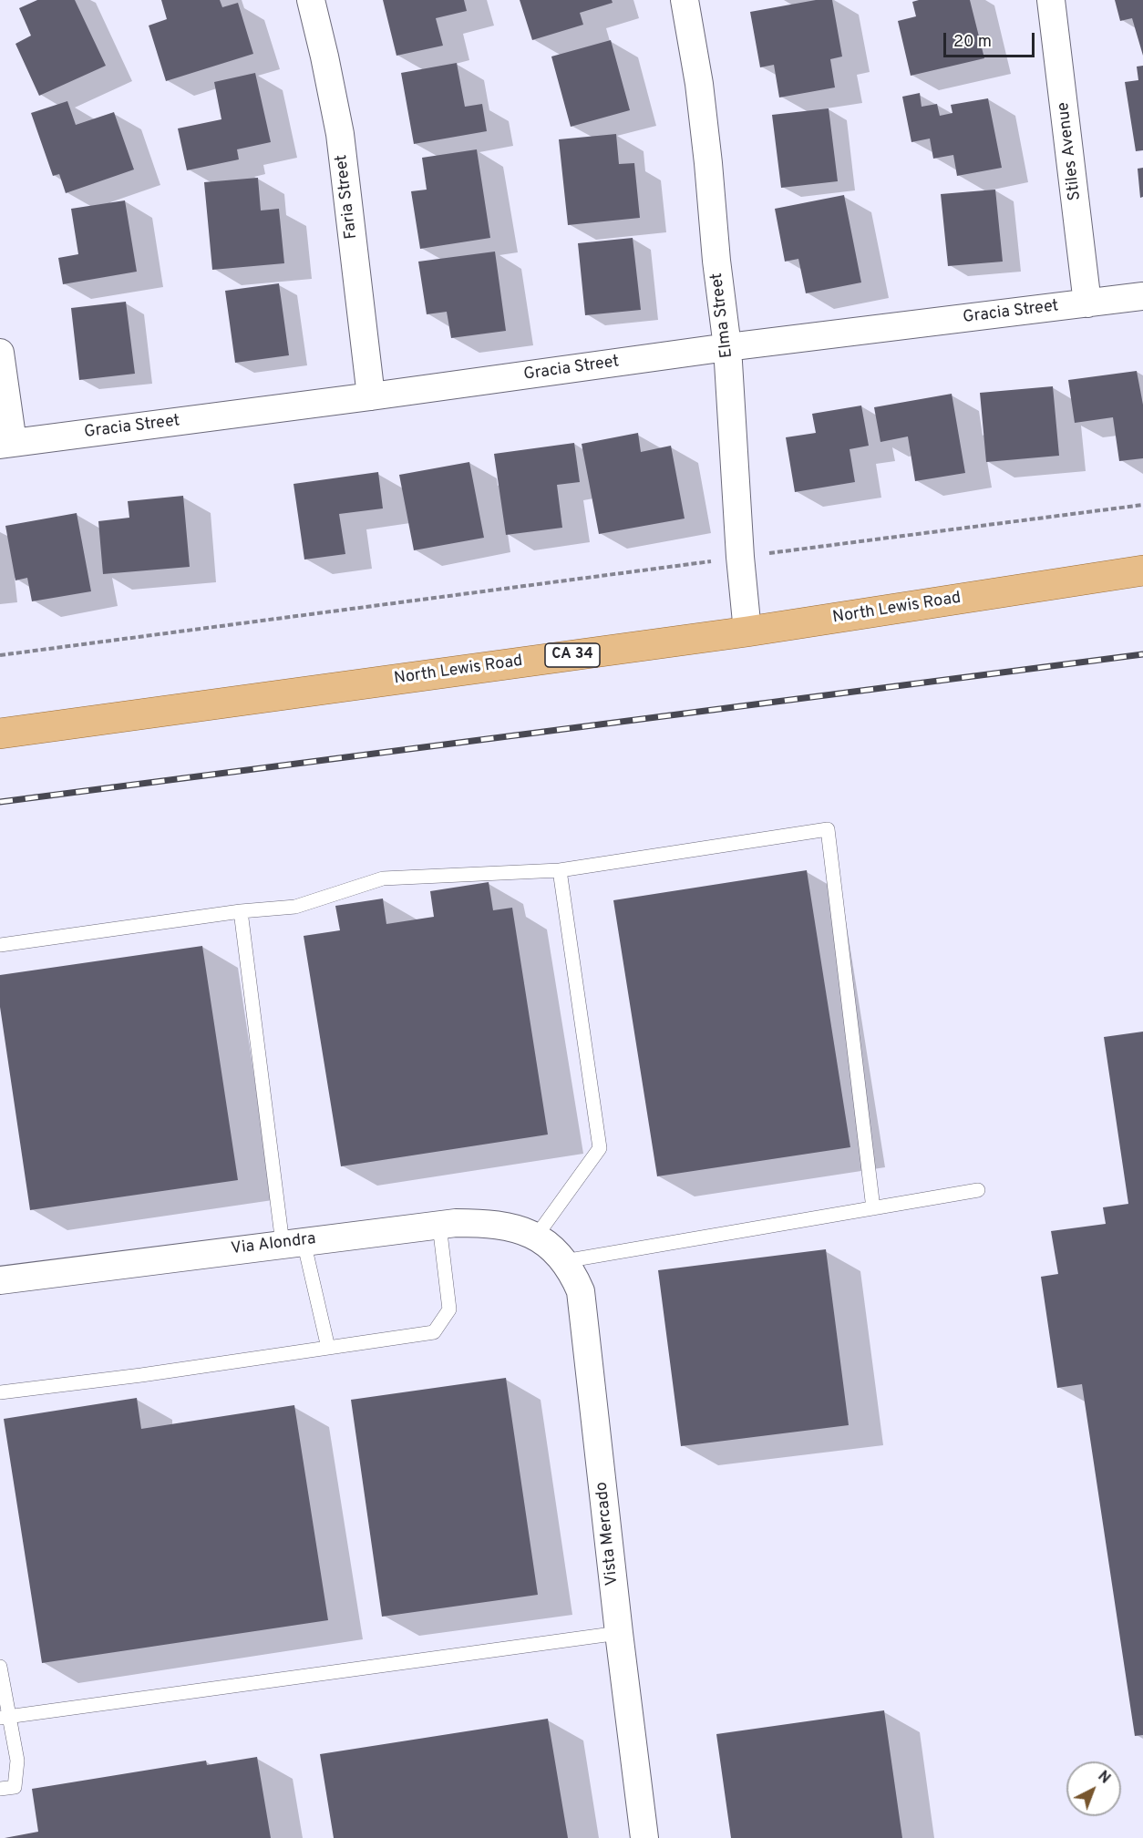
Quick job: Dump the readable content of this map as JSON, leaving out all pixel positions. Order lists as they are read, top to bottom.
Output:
{
  "streets": {
    "main road": ["North Lewis Road", "CA 34"],
    "street": [
      "Stiles Avenue",
      "Faria Street",
      "Gracia Street",
      "Elma Street",
      "Via Alondra",
      "Vista Mercado"
    ]
  },
  "crossings": [
    ["Stiles Avenue", "Gracia Street"],
    ["Faria Street", "Gracia Street"],
    ["Gracia Street", "Elma Street"],
    ["Elma Street", "North Lewis Road"],
    ["Via Alondra", "Vista Mercado"]
  ],
  "scale_bar": "20 m",
  "north": "top right"
}
